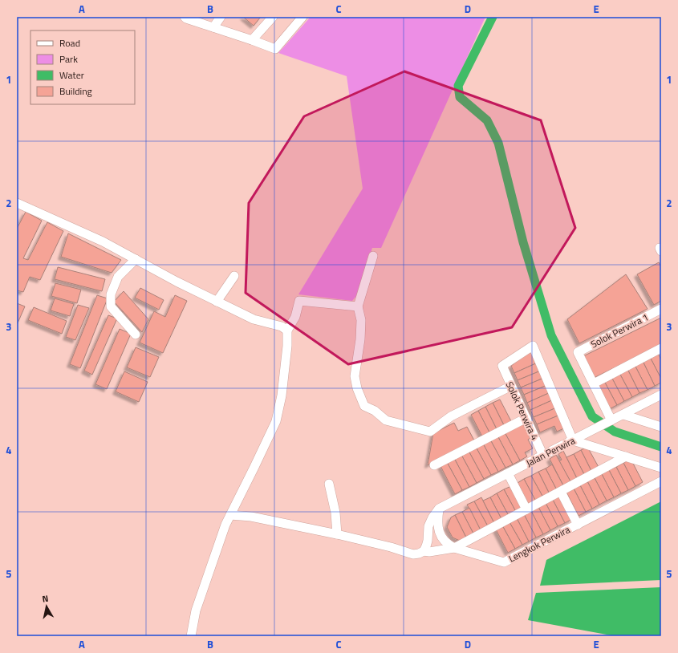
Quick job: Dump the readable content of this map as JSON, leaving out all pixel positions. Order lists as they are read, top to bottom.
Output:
{
  "streets": {
    "street": [
      "Solok Perwira 1",
      "Solok Perwira 4",
      "Jalan Perwira",
      "Lengkok Perwira"
    ]
  },
  "crossings": [
    ["Solok Perwira 4", "Jalan Perwira"],
    ["Jalan Perwira", "Lengkok Perwira"]
  ],
  "legend": [
    "Road",
    "Park",
    "Water",
    "Building"
  ],
  "north": "top",
  "grid": {
    "columns": [
      "A",
      "B",
      "C",
      "D",
      "E"
    ],
    "rows": [
      "1",
      "2",
      "3",
      "4",
      "5"
    ]
  }
}
